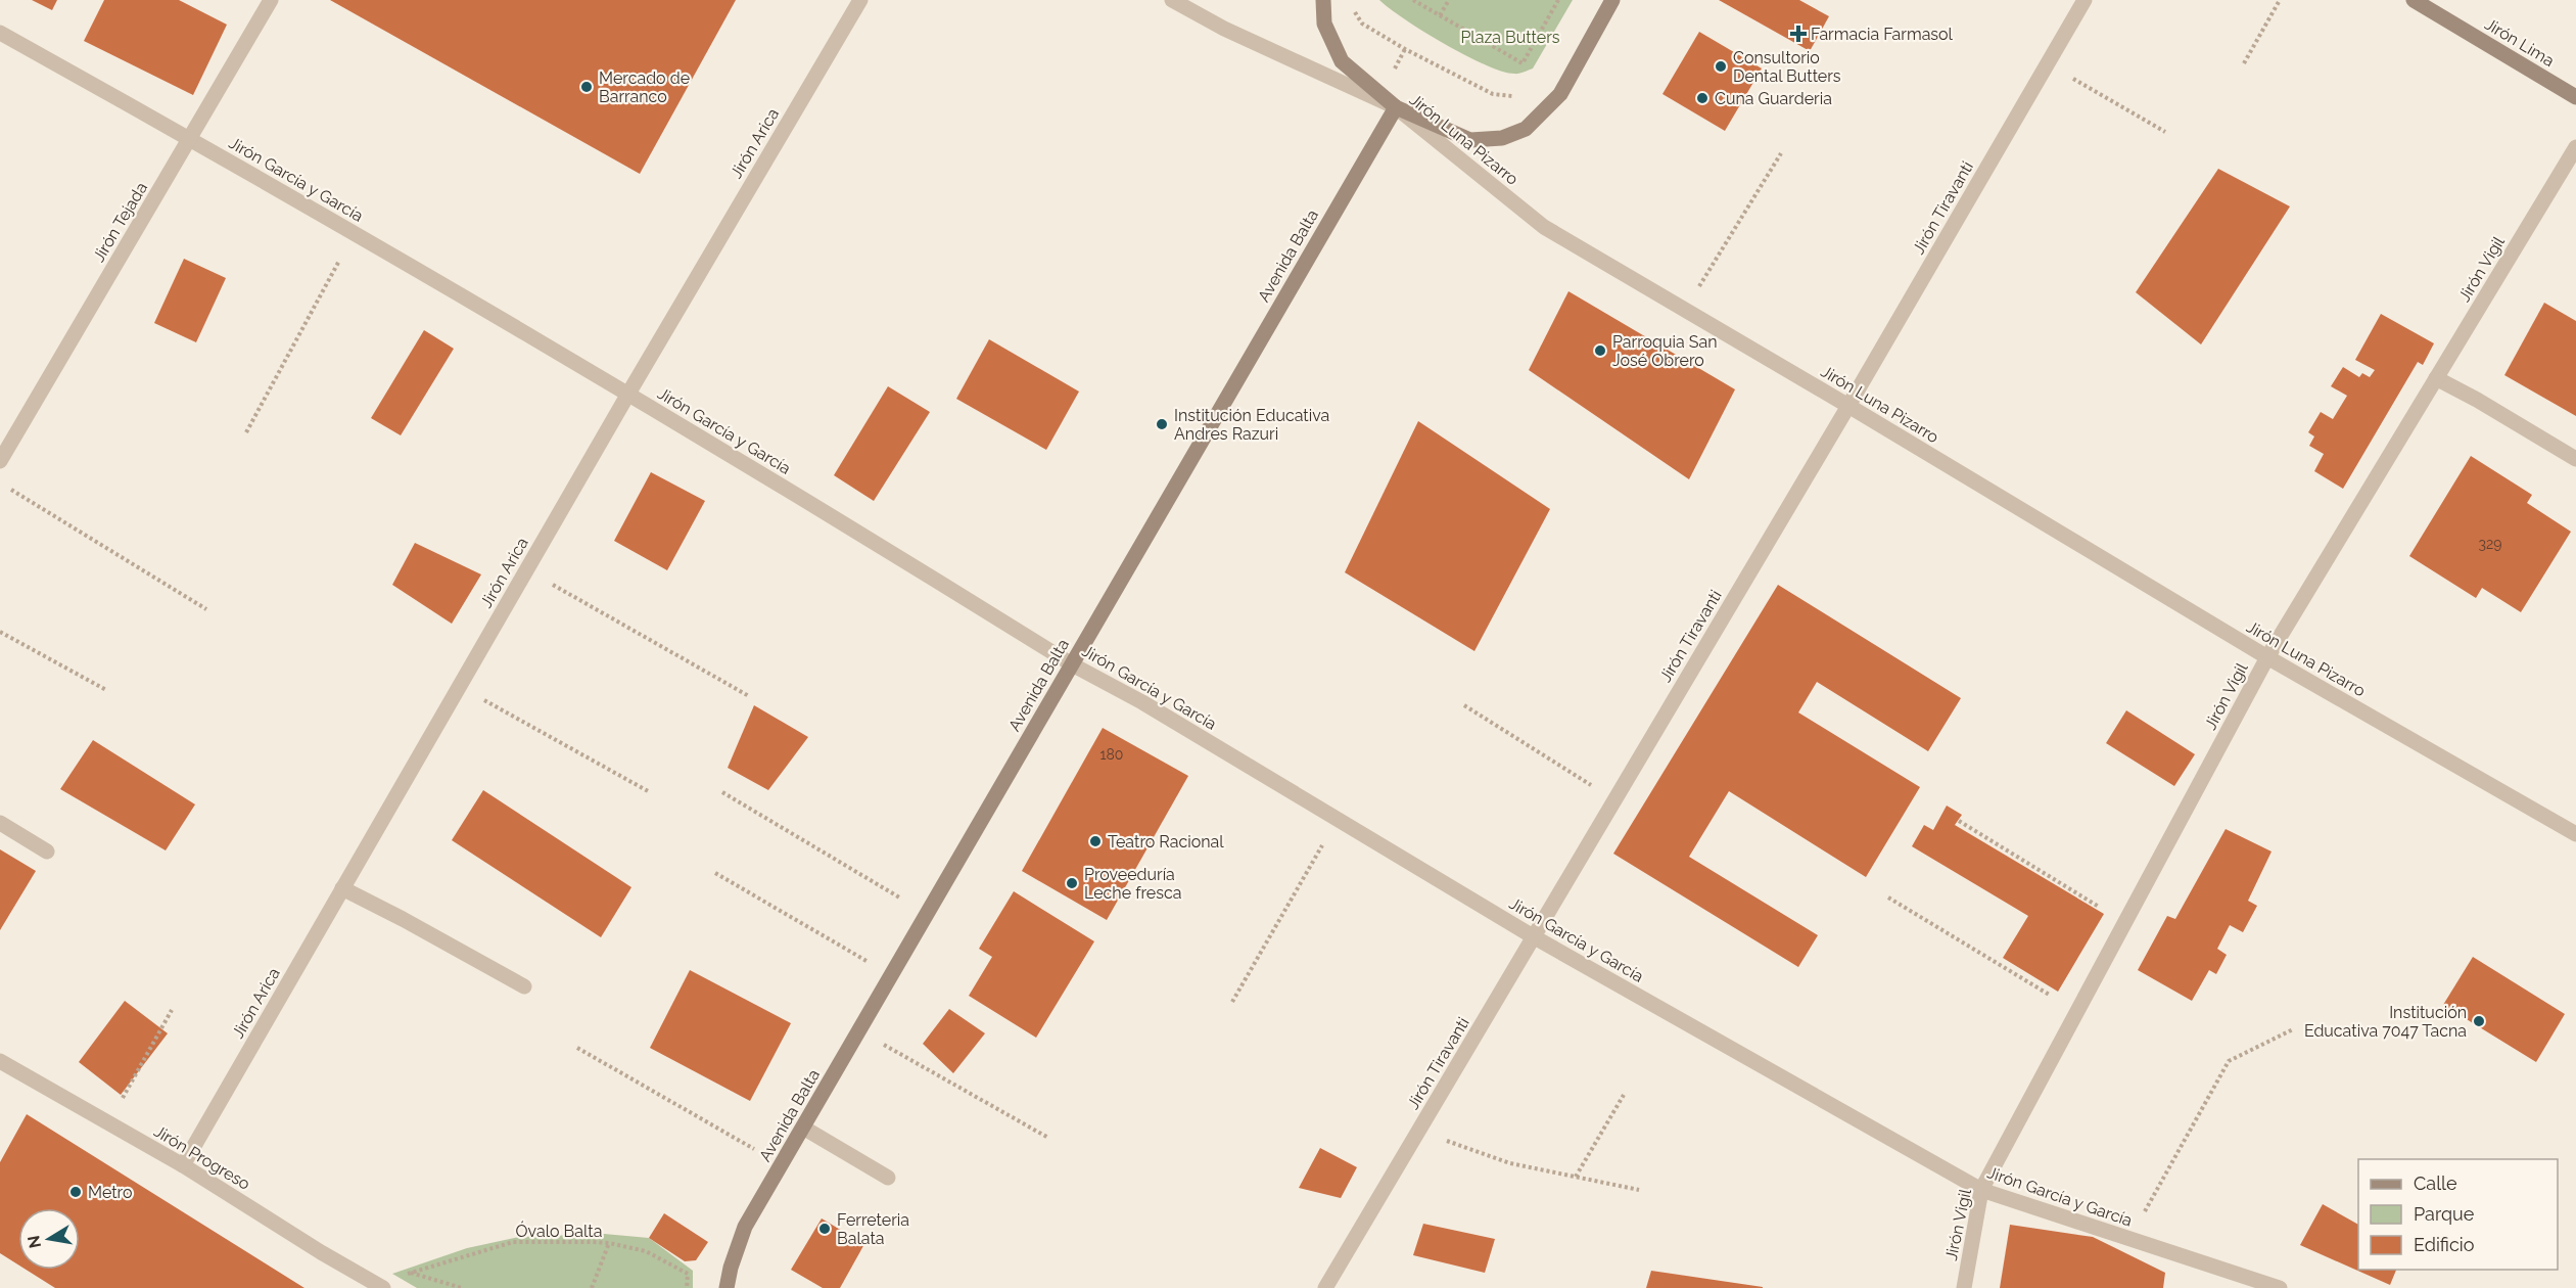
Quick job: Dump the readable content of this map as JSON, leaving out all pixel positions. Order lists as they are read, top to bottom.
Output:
{
  "streets": {
    "main road": ["Jirón Lima", "Avenida Balta"],
    "street": [
      "Jirón Luna Pizarro",
      "Jirón Arica",
      "Jirón García y García",
      "Jirón Tiravanti",
      "Jirón Tejada",
      "Jirón Vigil",
      "Jirón Progreso"
    ],
    "path": ["Óvalo Balta"]
  },
  "crossings": [
    ["Jirón Luna Pizarro", "Jirón Tiravanti"],
    ["Jirón Luna Pizarro", "Avenida Balta"],
    ["Jirón Luna Pizarro", "Jirón Vigil"],
    ["Jirón Arica", "Jirón García y García"],
    ["Jirón Arica", "Jirón Progreso"],
    ["Jirón García y García", "Jirón Tiravanti"],
    ["Jirón García y García", "Jirón Tejada"],
    ["Jirón García y García", "Avenida Balta"],
    ["Jirón García y García", "Jirón Vigil"]
  ],
  "parks": ["Plaza Butters"],
  "places": {
    "health": ["Farmacia Farmasol"],
    "other": [
      "Consultorio Dental Butters",
      "Mercado de Barranco",
      "Cuna Guarderia",
      "Parroquia San José Obrero",
      "Institución Educativa Andres Razuri",
      "Teatro Racional",
      "Proveeduría Leche fresca",
      "Institución Educativa 7047 Tacna",
      "Metro",
      "Ferreteria Balata"
    ]
  },
  "house_numbers": ["329", "180"],
  "legend": ["Calle", "Parque", "Edificio"],
  "north": "left"
}
